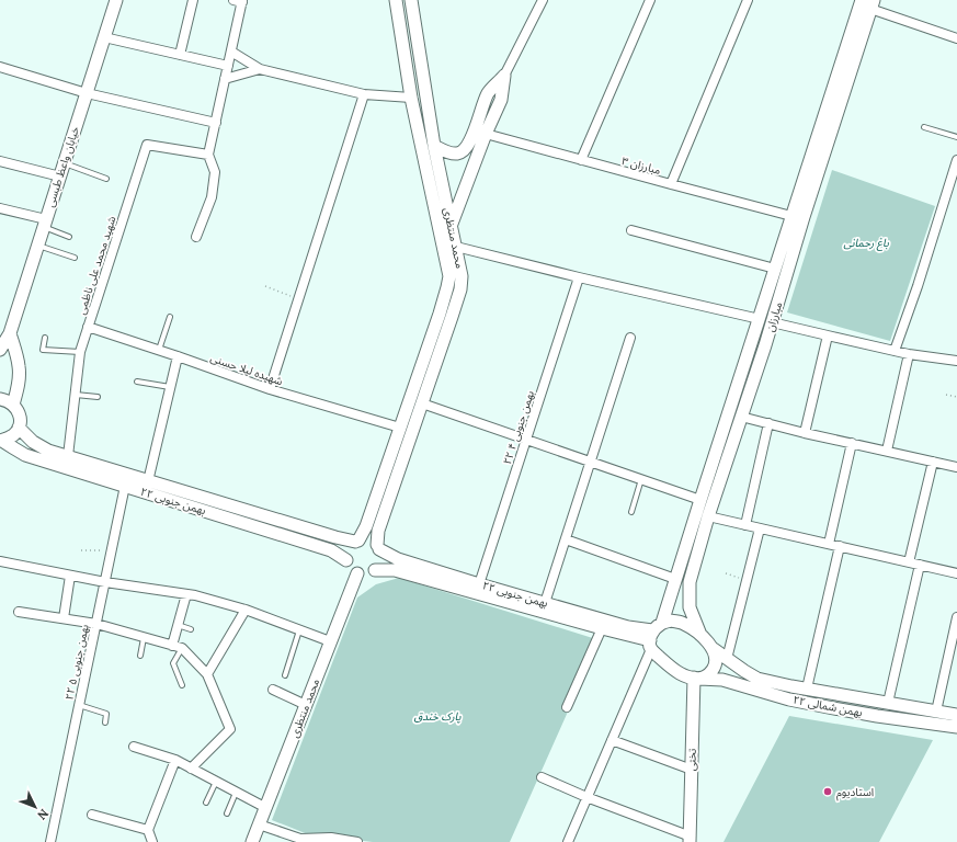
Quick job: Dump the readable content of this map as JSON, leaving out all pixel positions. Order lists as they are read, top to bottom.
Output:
{
  "streets": {
    "street": [
      "مبارزان ۳",
      "خیابان واعظ طبسی",
      "محمد منتظری",
      "شهید محمد علی ناظمی",
      "مبارزان",
      "شهیده لیلا حسنی",
      "۲۲ بهمن جنوبی ۴",
      "۲۲ بهمن جنوبی",
      "۲۲ بهمن جنوبی ۵",
      "۲۲ بهمن شمالی",
      "تختی"
    ]
  },
  "crossings": [
    ["مبارزان ۳", "مبارزان"],
    ["محمد منتظری", "شهیده لیلا حسنی"],
    ["محمد منتظری", "۲۲ بهمن جنوبی"],
    ["شهید محمد علی ناظمی", "شهیده لیلا حسنی"],
    ["شهید محمد علی ناظمی", "۲۲ بهمن جنوبی"],
    ["مبارزان", "۲۲ بهمن جنوبی"],
    ["مبارزان", "۲۲ بهمن شمالی"],
    ["مبارزان", "تختی"],
    ["۲۲ بهمن جنوبی ۴", "۲۲ بهمن جنوبی"],
    ["۲۲ بهمن جنوبی", "۲۲ بهمن جنوبی ۵"],
    ["۲۲ بهمن جنوبی", "۲۲ بهمن شمالی"],
    ["۲۲ بهمن جنوبی", "تختی"],
    ["۲۲ بهمن شمالی", "تختی"]
  ],
  "parks": ["باغ رحمانی", "پارک خندق"],
  "places": ["استادیوم"],
  "north": "bottom right"
}
